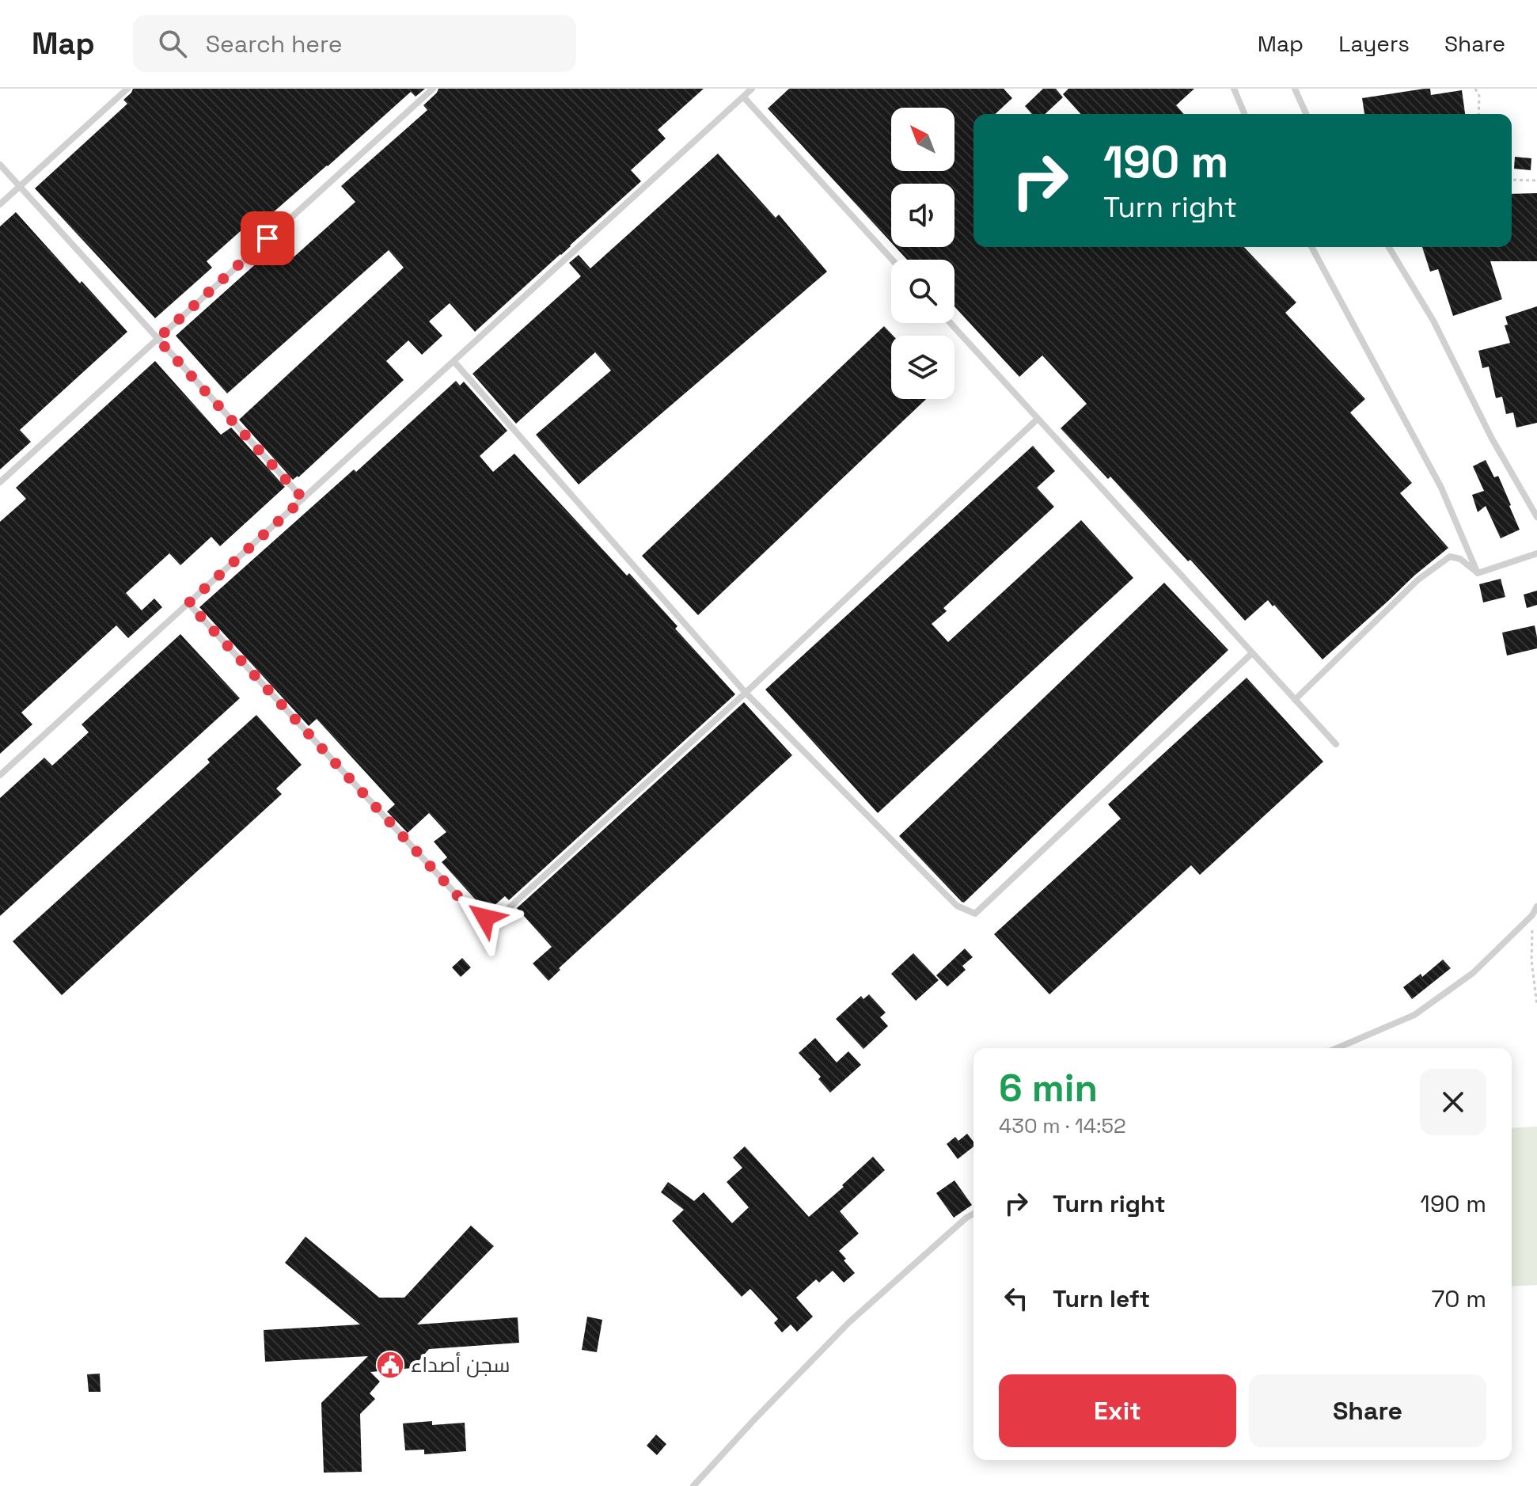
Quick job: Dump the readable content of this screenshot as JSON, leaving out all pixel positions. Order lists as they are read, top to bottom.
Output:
{
  "places": {
    "public building": ["سجن أصداء"]
  },
  "north": "top left",
  "page": {
    "header": "Map",
    "search": "Search here",
    "nav": ["Map", "Layers", "Share"],
    "turn": ["190 m", "Turn right"],
    "heading": ["6 min", "430 m · 14:52"],
    "list": [
      {
        "name": "Turn right",
        "value": "190 m"
      },
      {
        "name": "Turn left",
        "value": "70 m"
      }
    ],
    "buttons": ["Exit", "Share"]
  }
}
